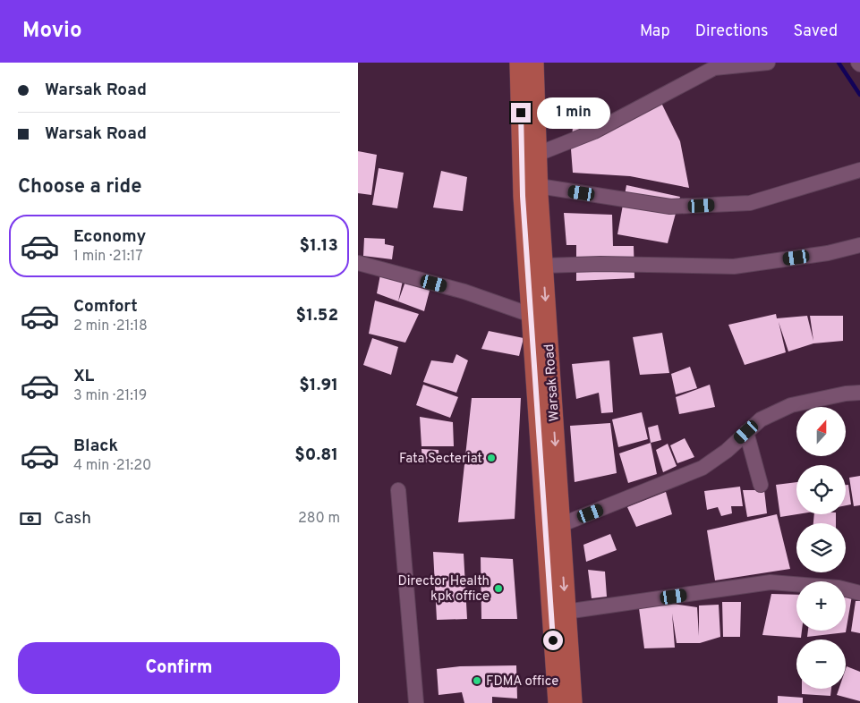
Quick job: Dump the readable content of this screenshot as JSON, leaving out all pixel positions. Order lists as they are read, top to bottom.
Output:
{
  "streets": {
    "main road": ["Warsak Road"]
  },
  "places": ["Fata Secteriat", "Director Health kpk office", "FDMA office"],
  "north": "top",
  "page": {
    "header": "Movio",
    "nav": ["Map", "Directions", "Saved"],
    "banner": ["Warsak Road", "Warsak Road"],
    "bubble": "1 min",
    "heading": "Choose a ride",
    "list": [
      {
        "name": "Economy",
        "note": "1 min · 21:17",
        "value": "$1.13"
      },
      {
        "name": "Comfort",
        "note": "2 min · 21:18",
        "value": "$1.52"
      },
      {
        "name": "XL",
        "note": "3 min · 21:19",
        "value": "$1.91"
      },
      {
        "name": "Black",
        "note": "4 min · 21:20",
        "value": "$0.81"
      }
    ],
    "map_buttons": ["+", "−"],
    "pay": ["Cash", "280 m"],
    "buttons": "Confirm"
  }
}
